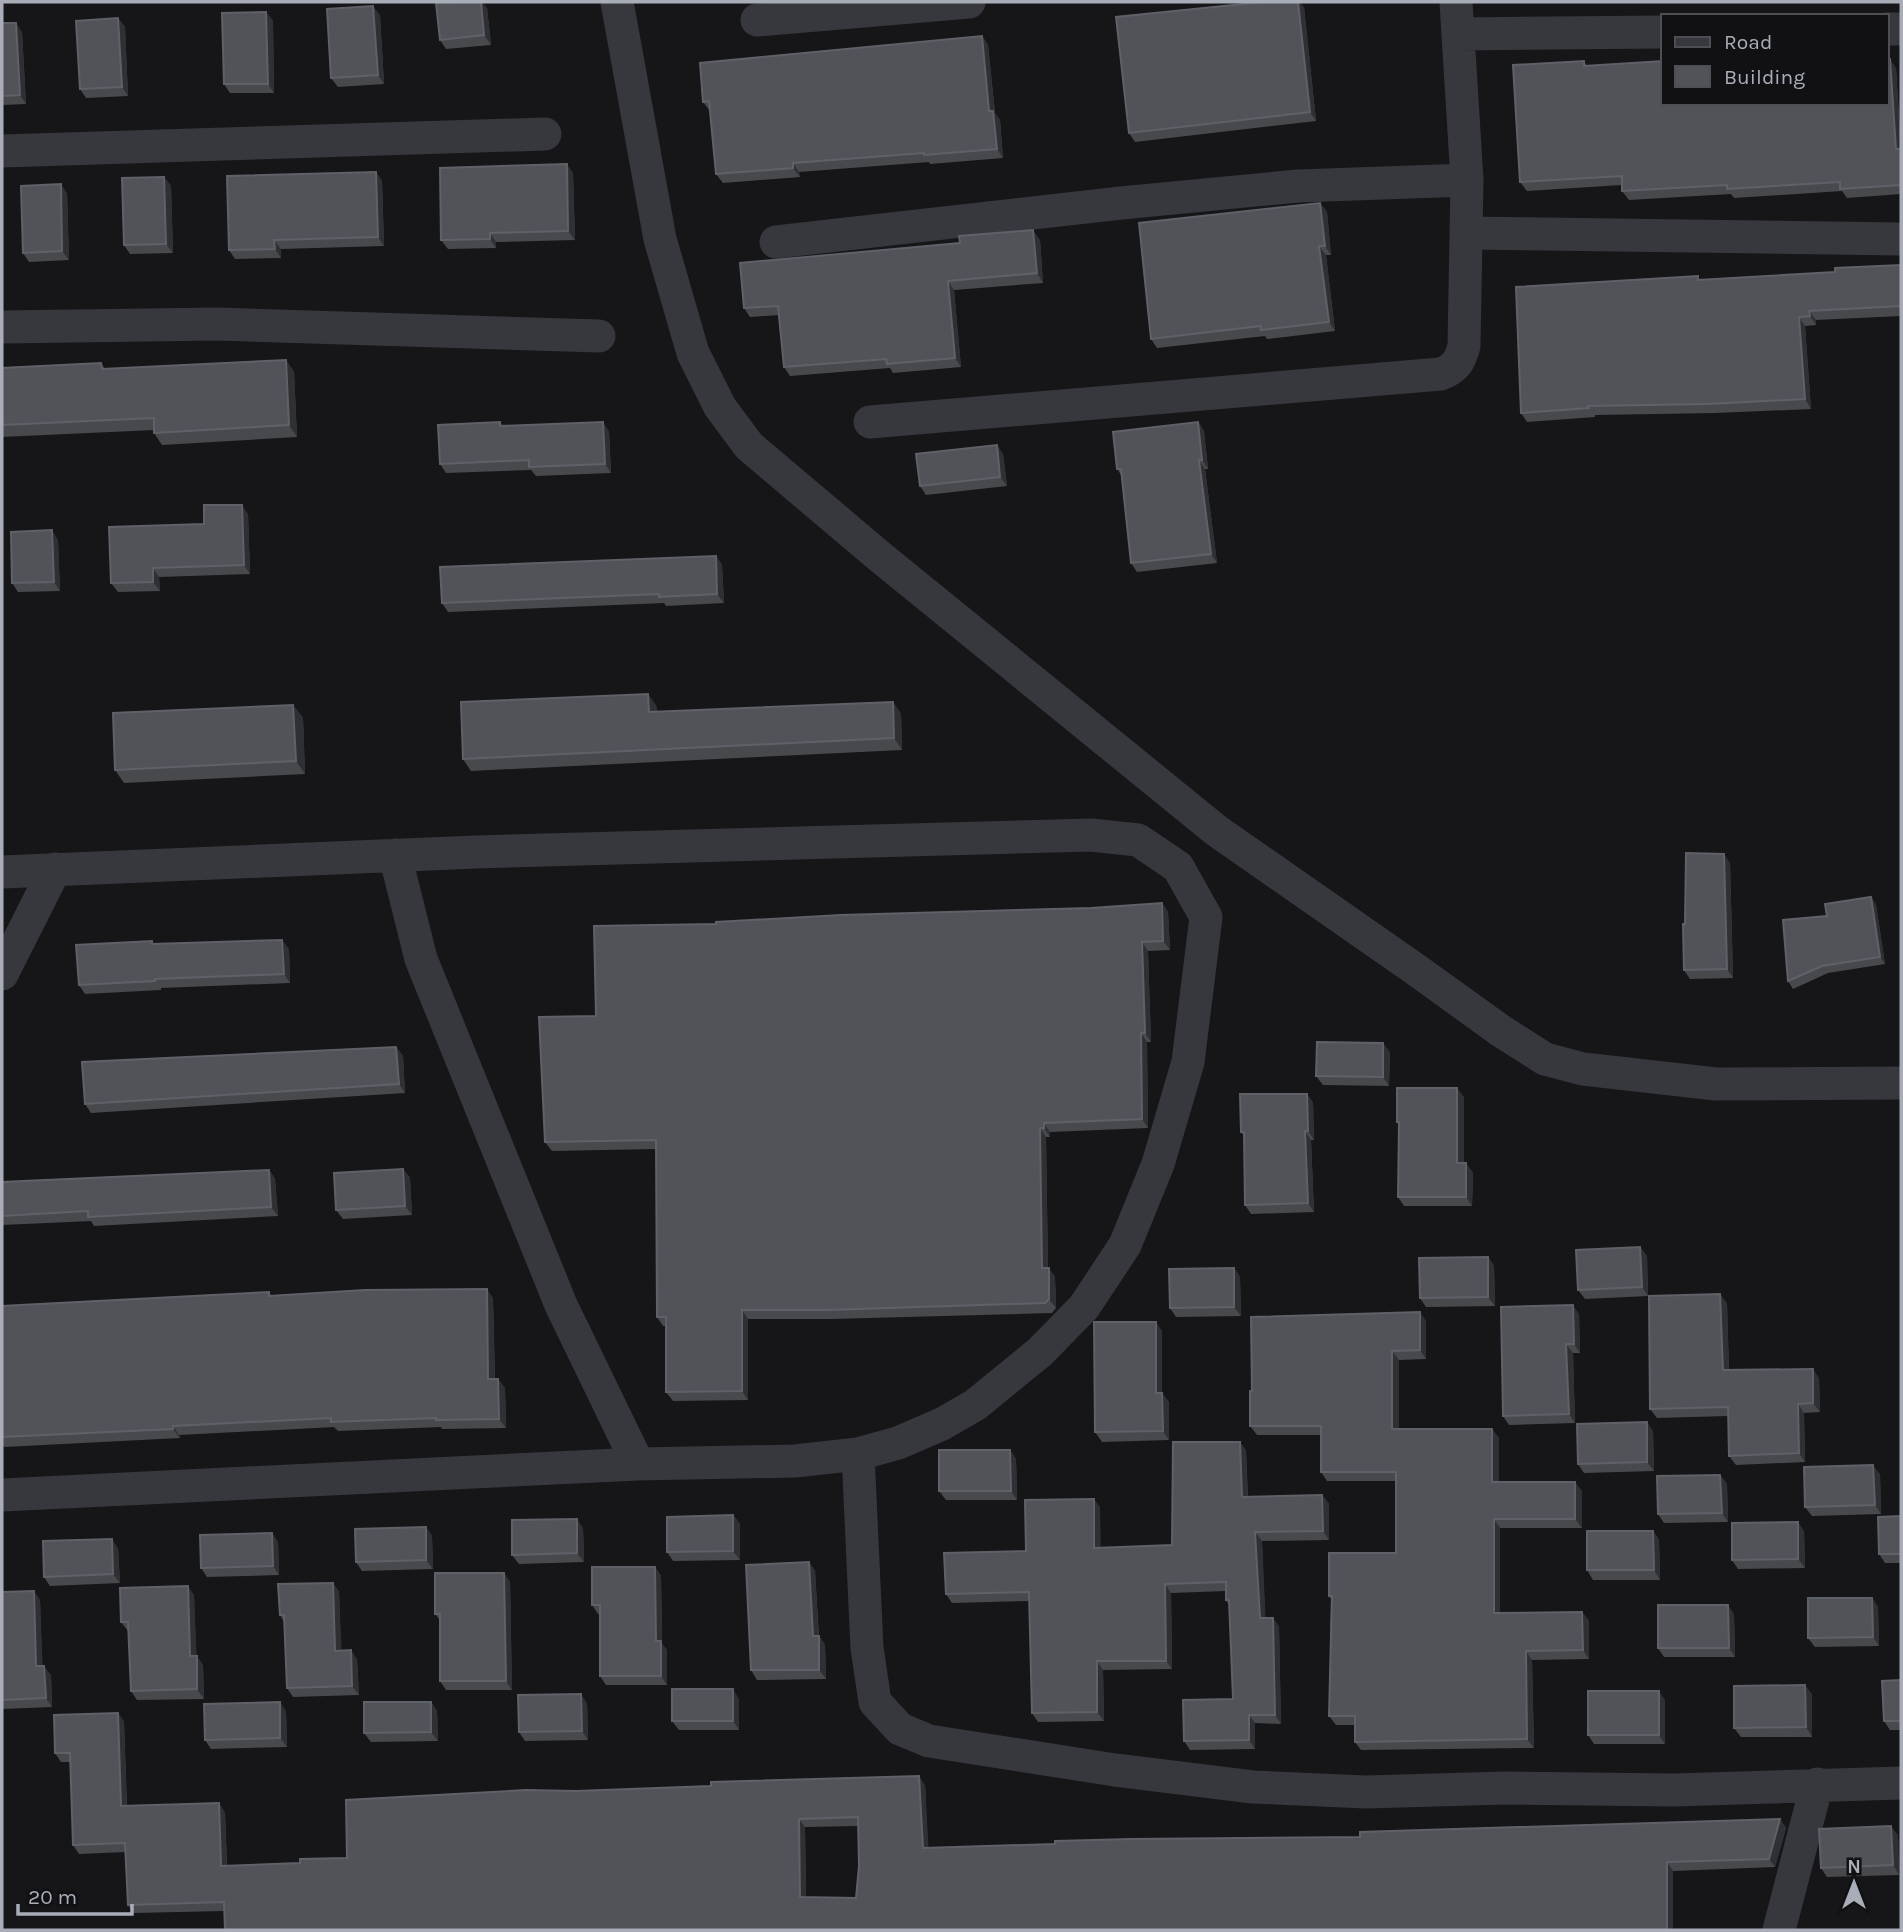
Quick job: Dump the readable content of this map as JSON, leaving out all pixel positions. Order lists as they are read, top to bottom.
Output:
{
  "legend": ["Road", "Building"],
  "scale_bar": "20 m",
  "north": "top"
}
